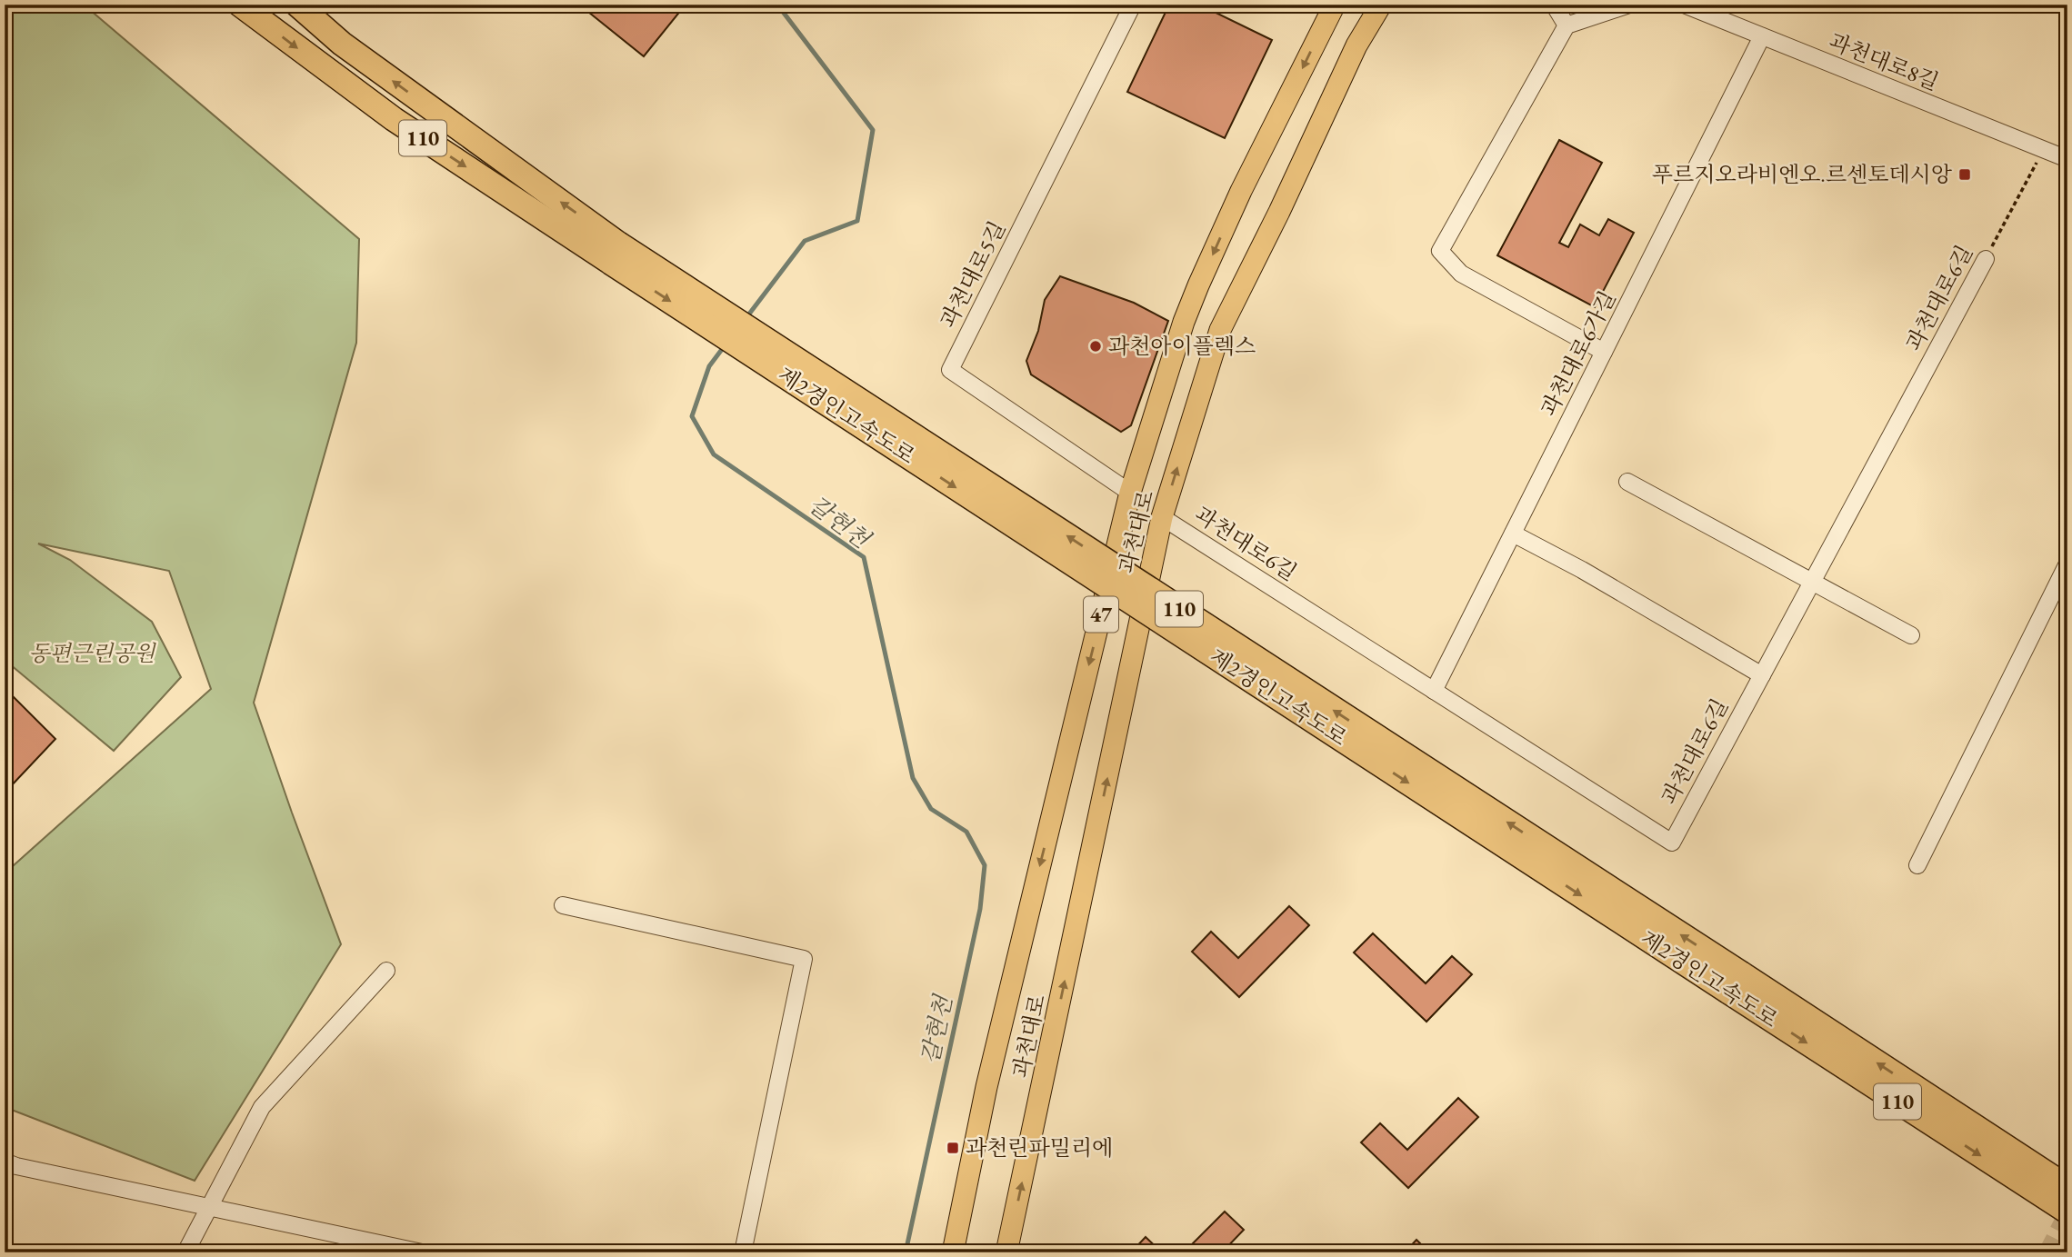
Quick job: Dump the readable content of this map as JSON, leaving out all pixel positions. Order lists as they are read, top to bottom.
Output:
{
  "streets": {
    "highway": ["110", "제2경인고속도로"],
    "main road": ["과천대로", "47"],
    "street": [
      "과천대로8길",
      "과천대로5길",
      "과천대로6길",
      "과천대로6가길"
    ]
  },
  "crossings": [
    ["과천대로8길", "과천대로6길"],
    ["과천대로8길", "과천대로6가길"],
    ["과천대로5길", "과천대로"],
    ["과천대로6길", "과천대로6가길"],
    ["과천대로6길", "과천대로"]
  ],
  "water": ["갈현천"],
  "parks": ["동편근린공원"],
  "places": {
    "transit": ["푸르지오라비엔오.르센토데시앙", "과천린파밀리에"],
    "other": ["과천아이플렉스"]
  }
}
